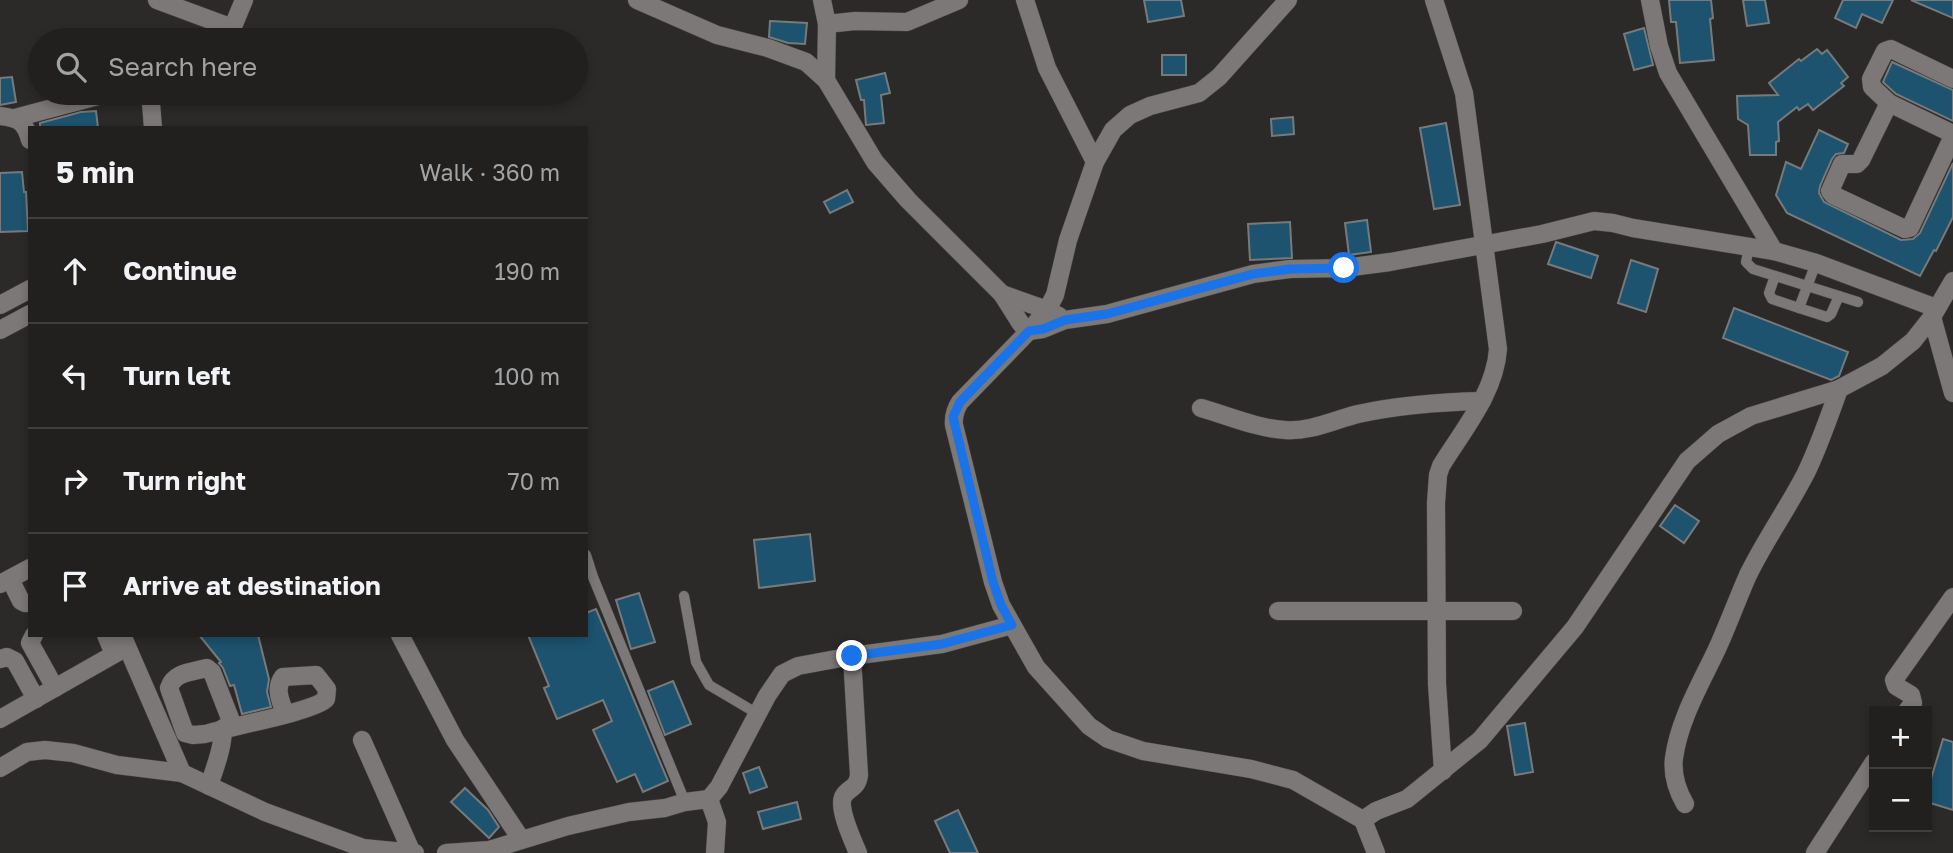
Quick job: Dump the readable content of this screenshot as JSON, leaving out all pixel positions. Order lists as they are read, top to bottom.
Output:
{
  "page": {
    "search": "Search here",
    "heading": ["5 min", "Walk · 360 m"],
    "list": [
      ["Continue", "190 m"],
      ["Turn left", "100 m"],
      ["Turn right", "70 m"],
      "Arrive at destination"
    ],
    "map_buttons": ["+", "−"]
  }
}
